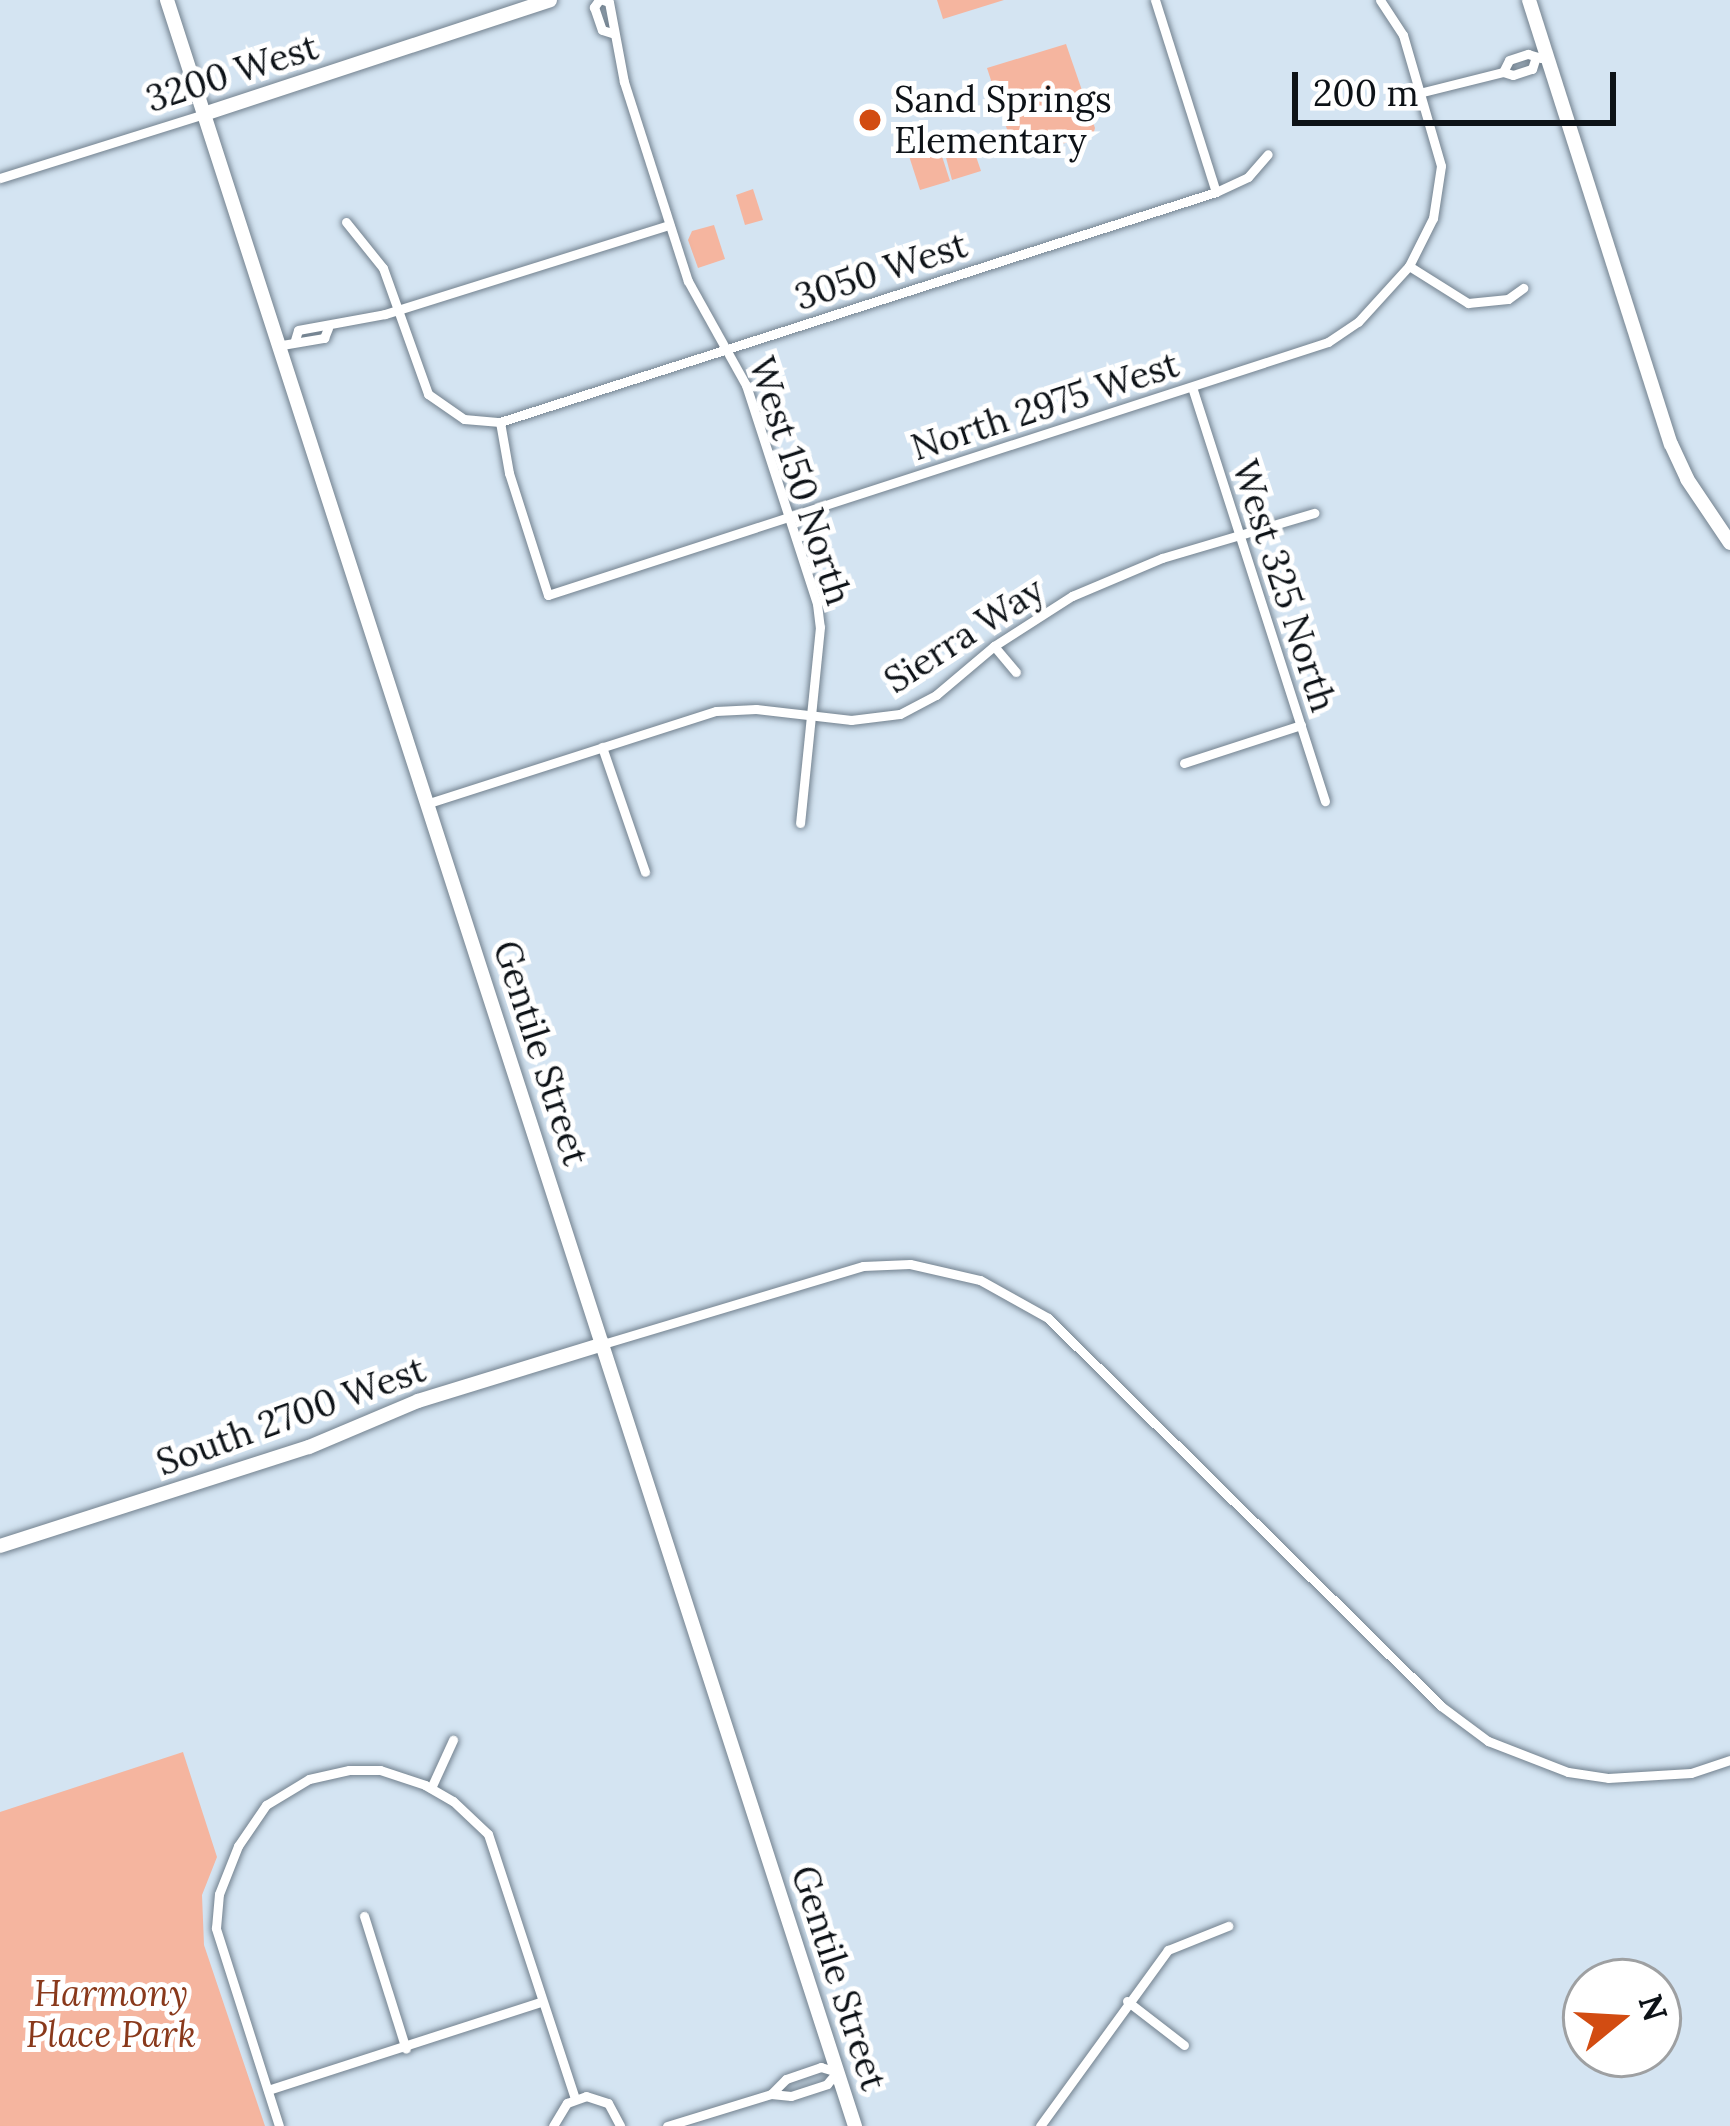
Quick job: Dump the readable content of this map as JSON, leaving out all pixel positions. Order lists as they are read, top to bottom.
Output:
{
  "streets": {
    "main road": ["3200 West", "Gentile Street", "South 2700 West"],
    "street": [
      "3050 West",
      "North 2975 West",
      "West 150 North",
      "West 325 North",
      "Sierra Way"
    ]
  },
  "crossings": [
    ["3200 West", "Gentile Street"],
    ["3050 West", "North 2975 West"],
    ["3050 West", "West 150 North"],
    ["North 2975 West", "West 150 North"],
    ["North 2975 West", "West 325 North"],
    ["West 150 North", "Sierra Way"],
    ["West 325 North", "Sierra Way"],
    ["Sierra Way", "Gentile Street"],
    ["Gentile Street", "South 2700 West"]
  ],
  "parks": ["Harmony Place Park"],
  "places": ["Sand Springs Elementary"],
  "scale_bar": "200 m",
  "north": "right"
}
